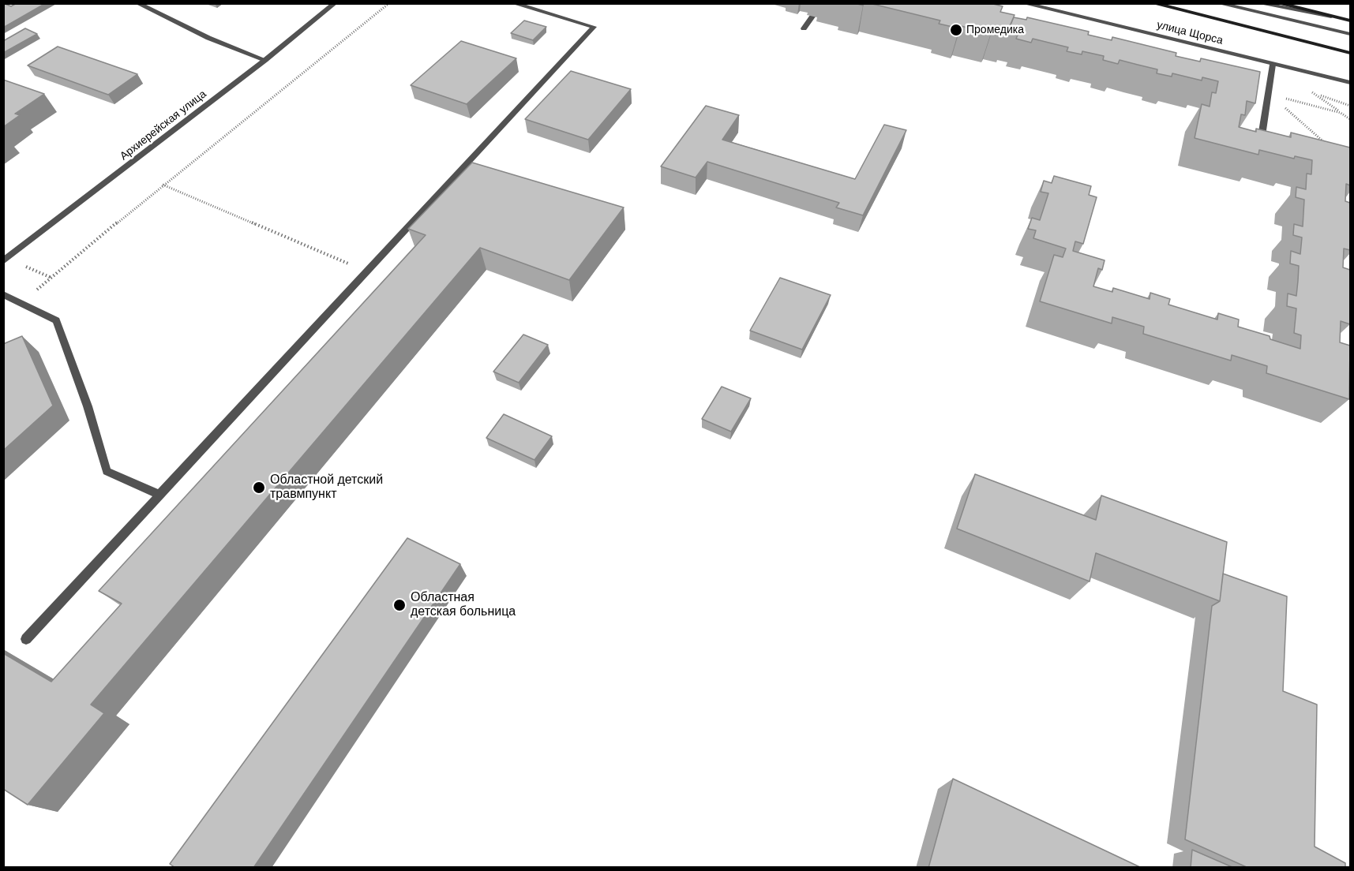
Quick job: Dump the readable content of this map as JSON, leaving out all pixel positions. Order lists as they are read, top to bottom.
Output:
{
  "streets": {
    "main road": ["улица Щорса"],
    "street": ["Архиерейская улица"]
  },
  "places": ["Промедика", "Областной детский травмпункт", "Областная детская больница"]
}
